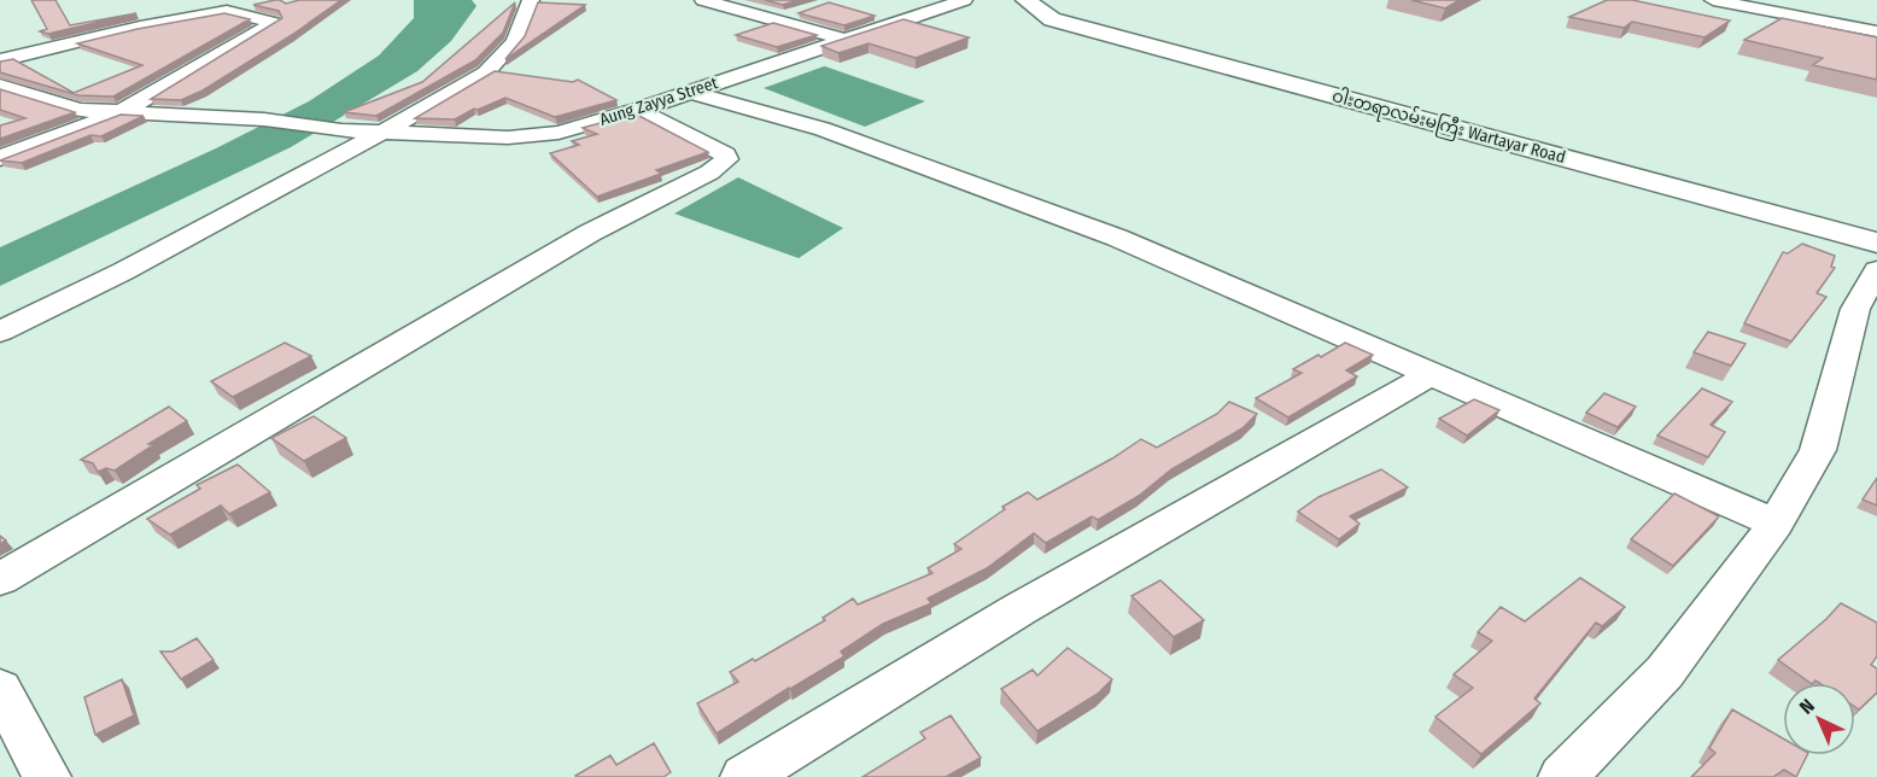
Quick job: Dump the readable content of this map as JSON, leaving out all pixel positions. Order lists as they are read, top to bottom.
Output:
{
  "streets": {
    "street": ["Aung Zayya Street", "ဝါးတရာလမ်းမကြီး Wartayar Road"]
  },
  "north": "top left"
}
